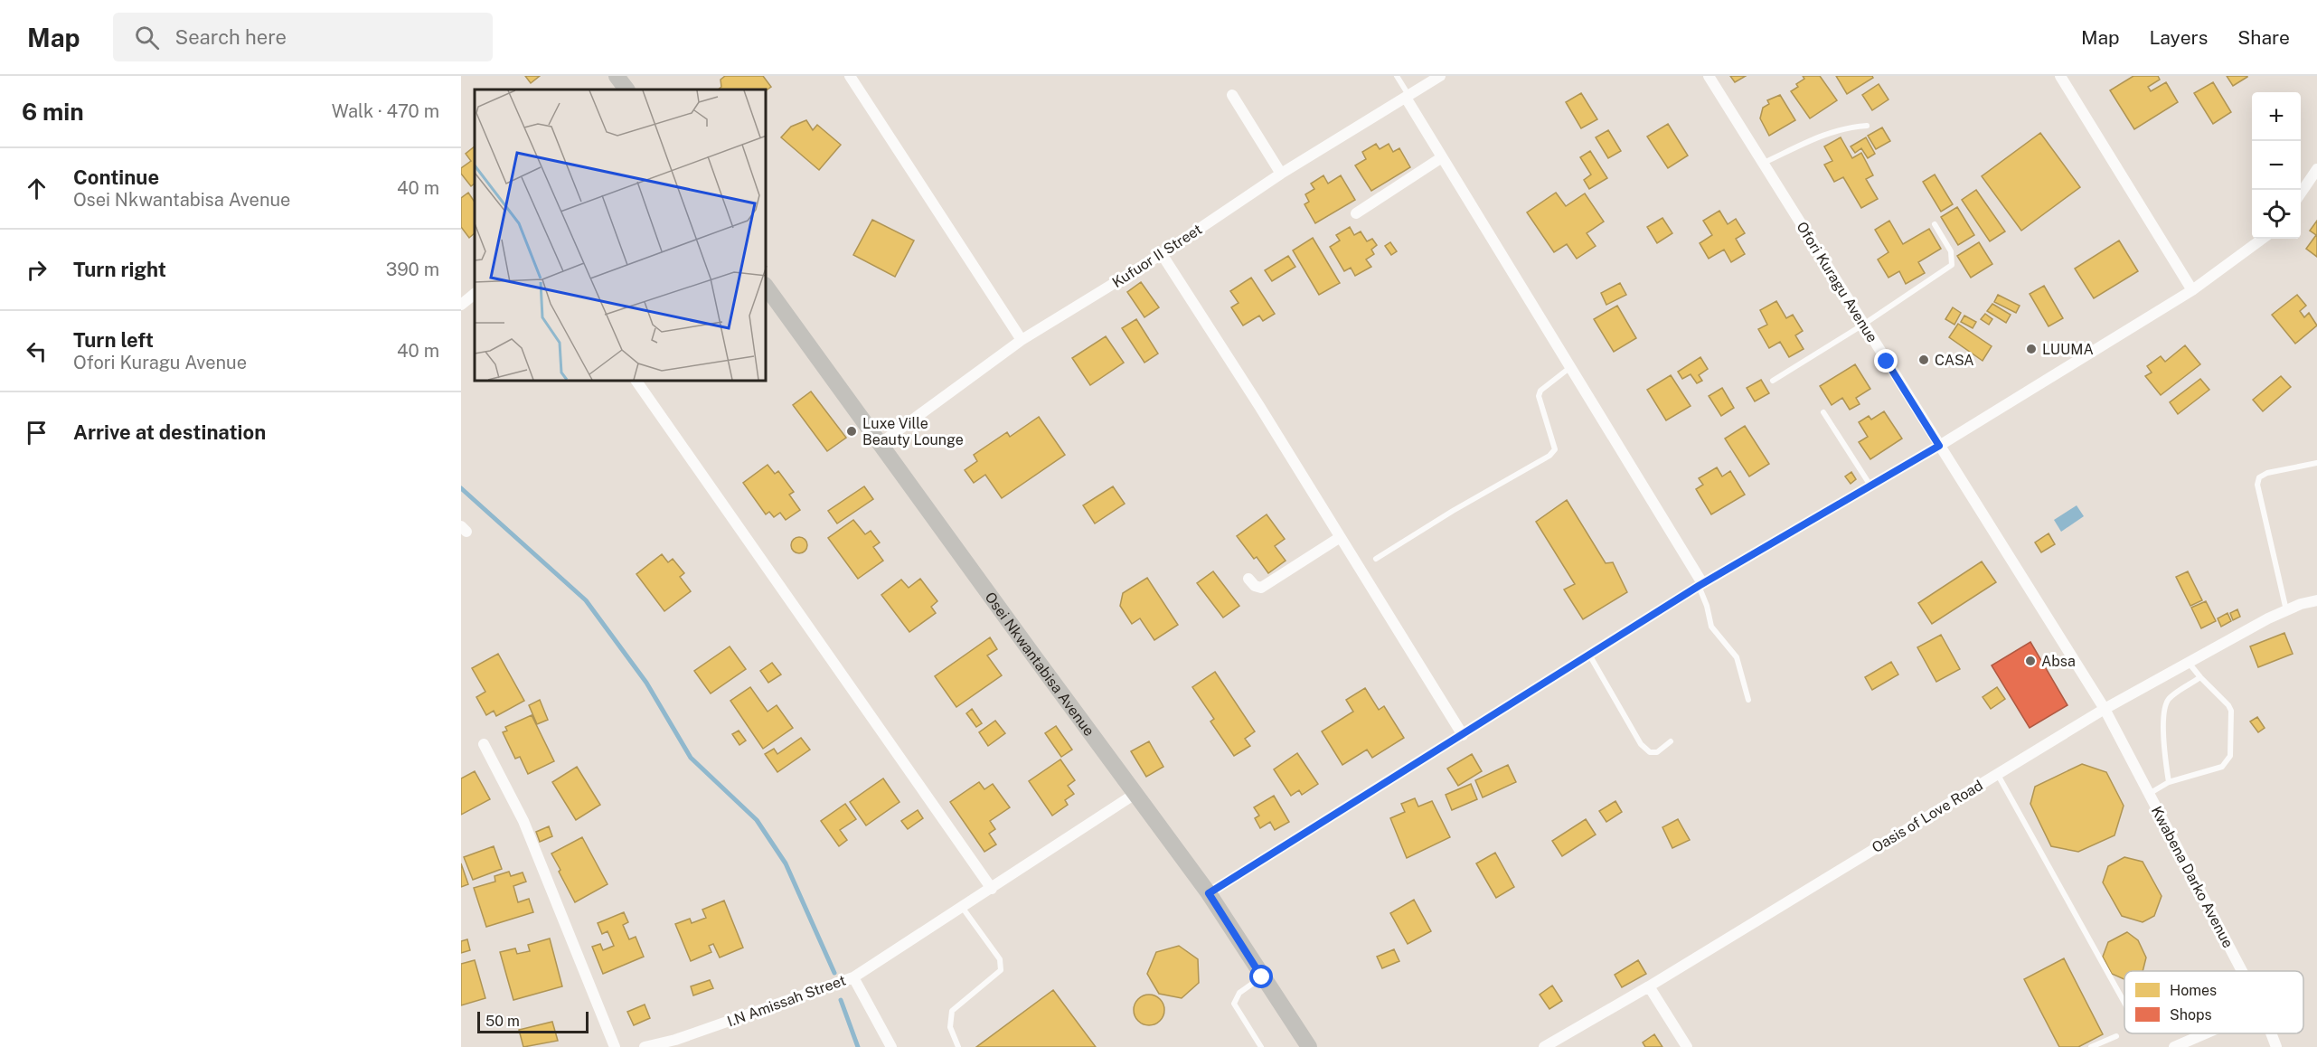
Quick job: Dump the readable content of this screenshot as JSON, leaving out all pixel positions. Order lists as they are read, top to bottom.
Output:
{
  "streets": {
    "street": [
      "Kufuor II Street",
      "Ofori Kuragu Avenue",
      "Osei Nkwantabisa Avenue",
      "Oasis of Love Road",
      "Kwabena Darko Avenue",
      "I.N Amissah Street"
    ]
  },
  "crossings": [
    ["Kufuor II Street", "Osei Nkwantabisa Avenue"],
    ["Ofori Kuragu Avenue", "Oasis of Love Road"],
    ["Ofori Kuragu Avenue", "Kwabena Darko Avenue"],
    ["Oasis of Love Road", "Kwabena Darko Avenue"]
  ],
  "places": [
    "LUUMA",
    "CASA",
    "Luxe Ville Beauty Lounge",
    "Absa"
  ],
  "legend": ["Homes", "Shops"],
  "scale_bar": "50 m",
  "page": {
    "header": "Map",
    "search": "Search here",
    "nav": ["Map", "Layers", "Share"],
    "heading": ["6 min", "Walk · 470 m"],
    "map_buttons": ["+", "−"],
    "list": [
      ["Continue", "Osei Nkwantabisa Avenue", "40 m"],
      ["Turn right", "390 m"],
      ["Turn left", "Ofori Kuragu Avenue", "40 m"],
      "Arrive at destination"
    ],
    "scale": "50 m"
  }
}
